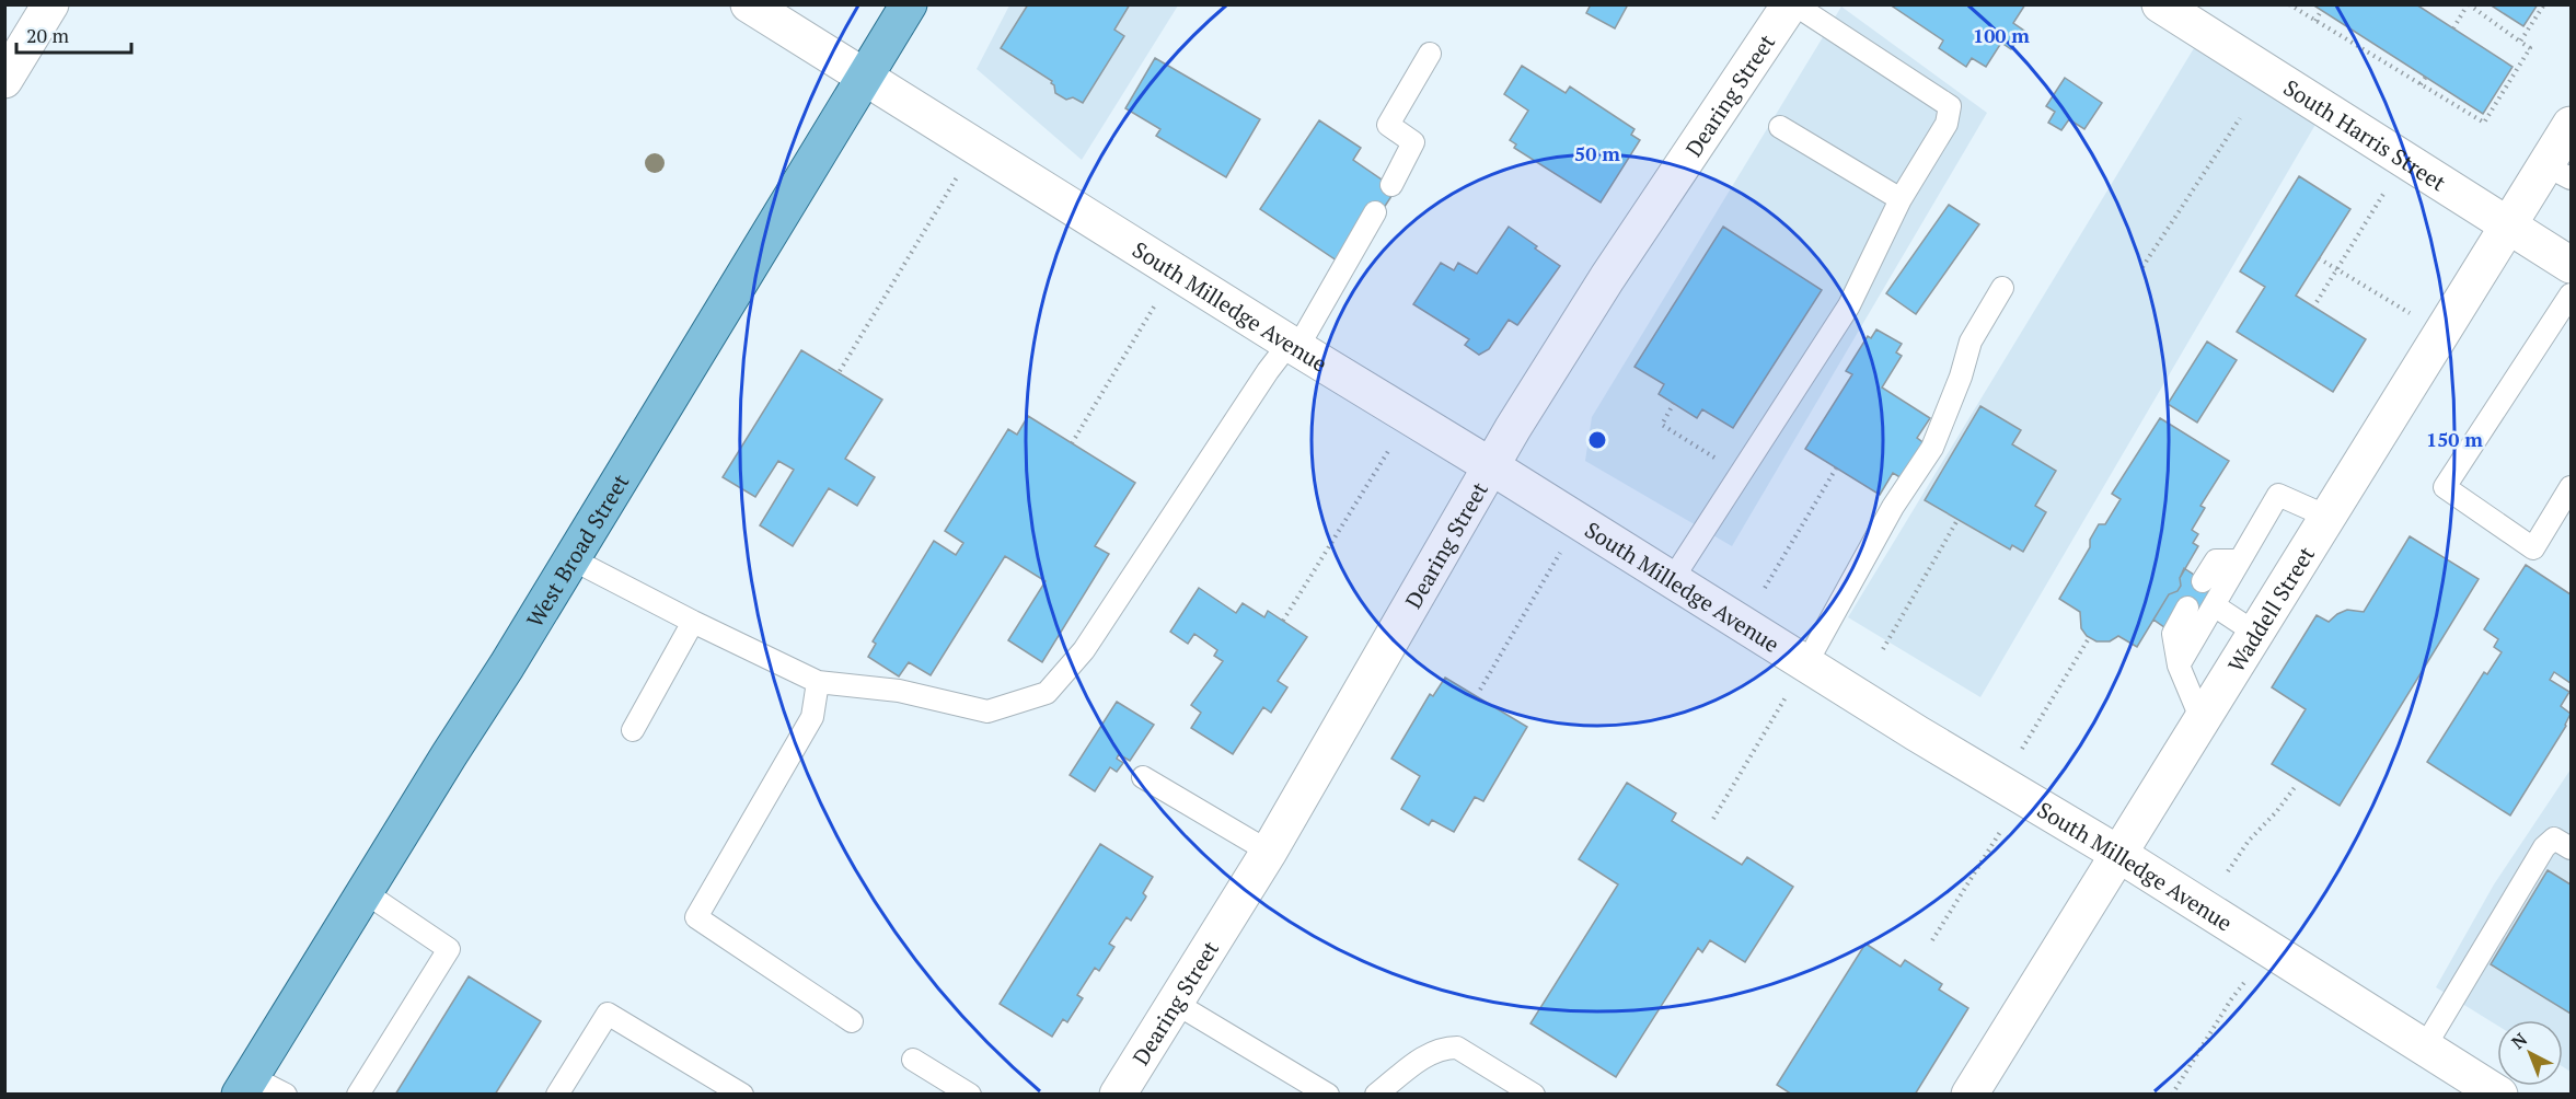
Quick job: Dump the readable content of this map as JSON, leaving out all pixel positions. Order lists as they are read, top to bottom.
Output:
{
  "streets": {
    "main road": ["West Broad Street"],
    "street": [
      "Dearing Street",
      "South Harris Street",
      "South Milledge Avenue",
      "Waddell Street"
    ]
  },
  "crossings": [
    ["Dearing Street", "South Milledge Avenue"],
    ["South Harris Street", "Waddell Street"],
    ["South Milledge Avenue", "West Broad Street"],
    ["South Milledge Avenue", "Waddell Street"]
  ],
  "scale_bar": "20 m",
  "north": "top left",
  "rings": ["100 m", "50 m", "150 m"]
}
